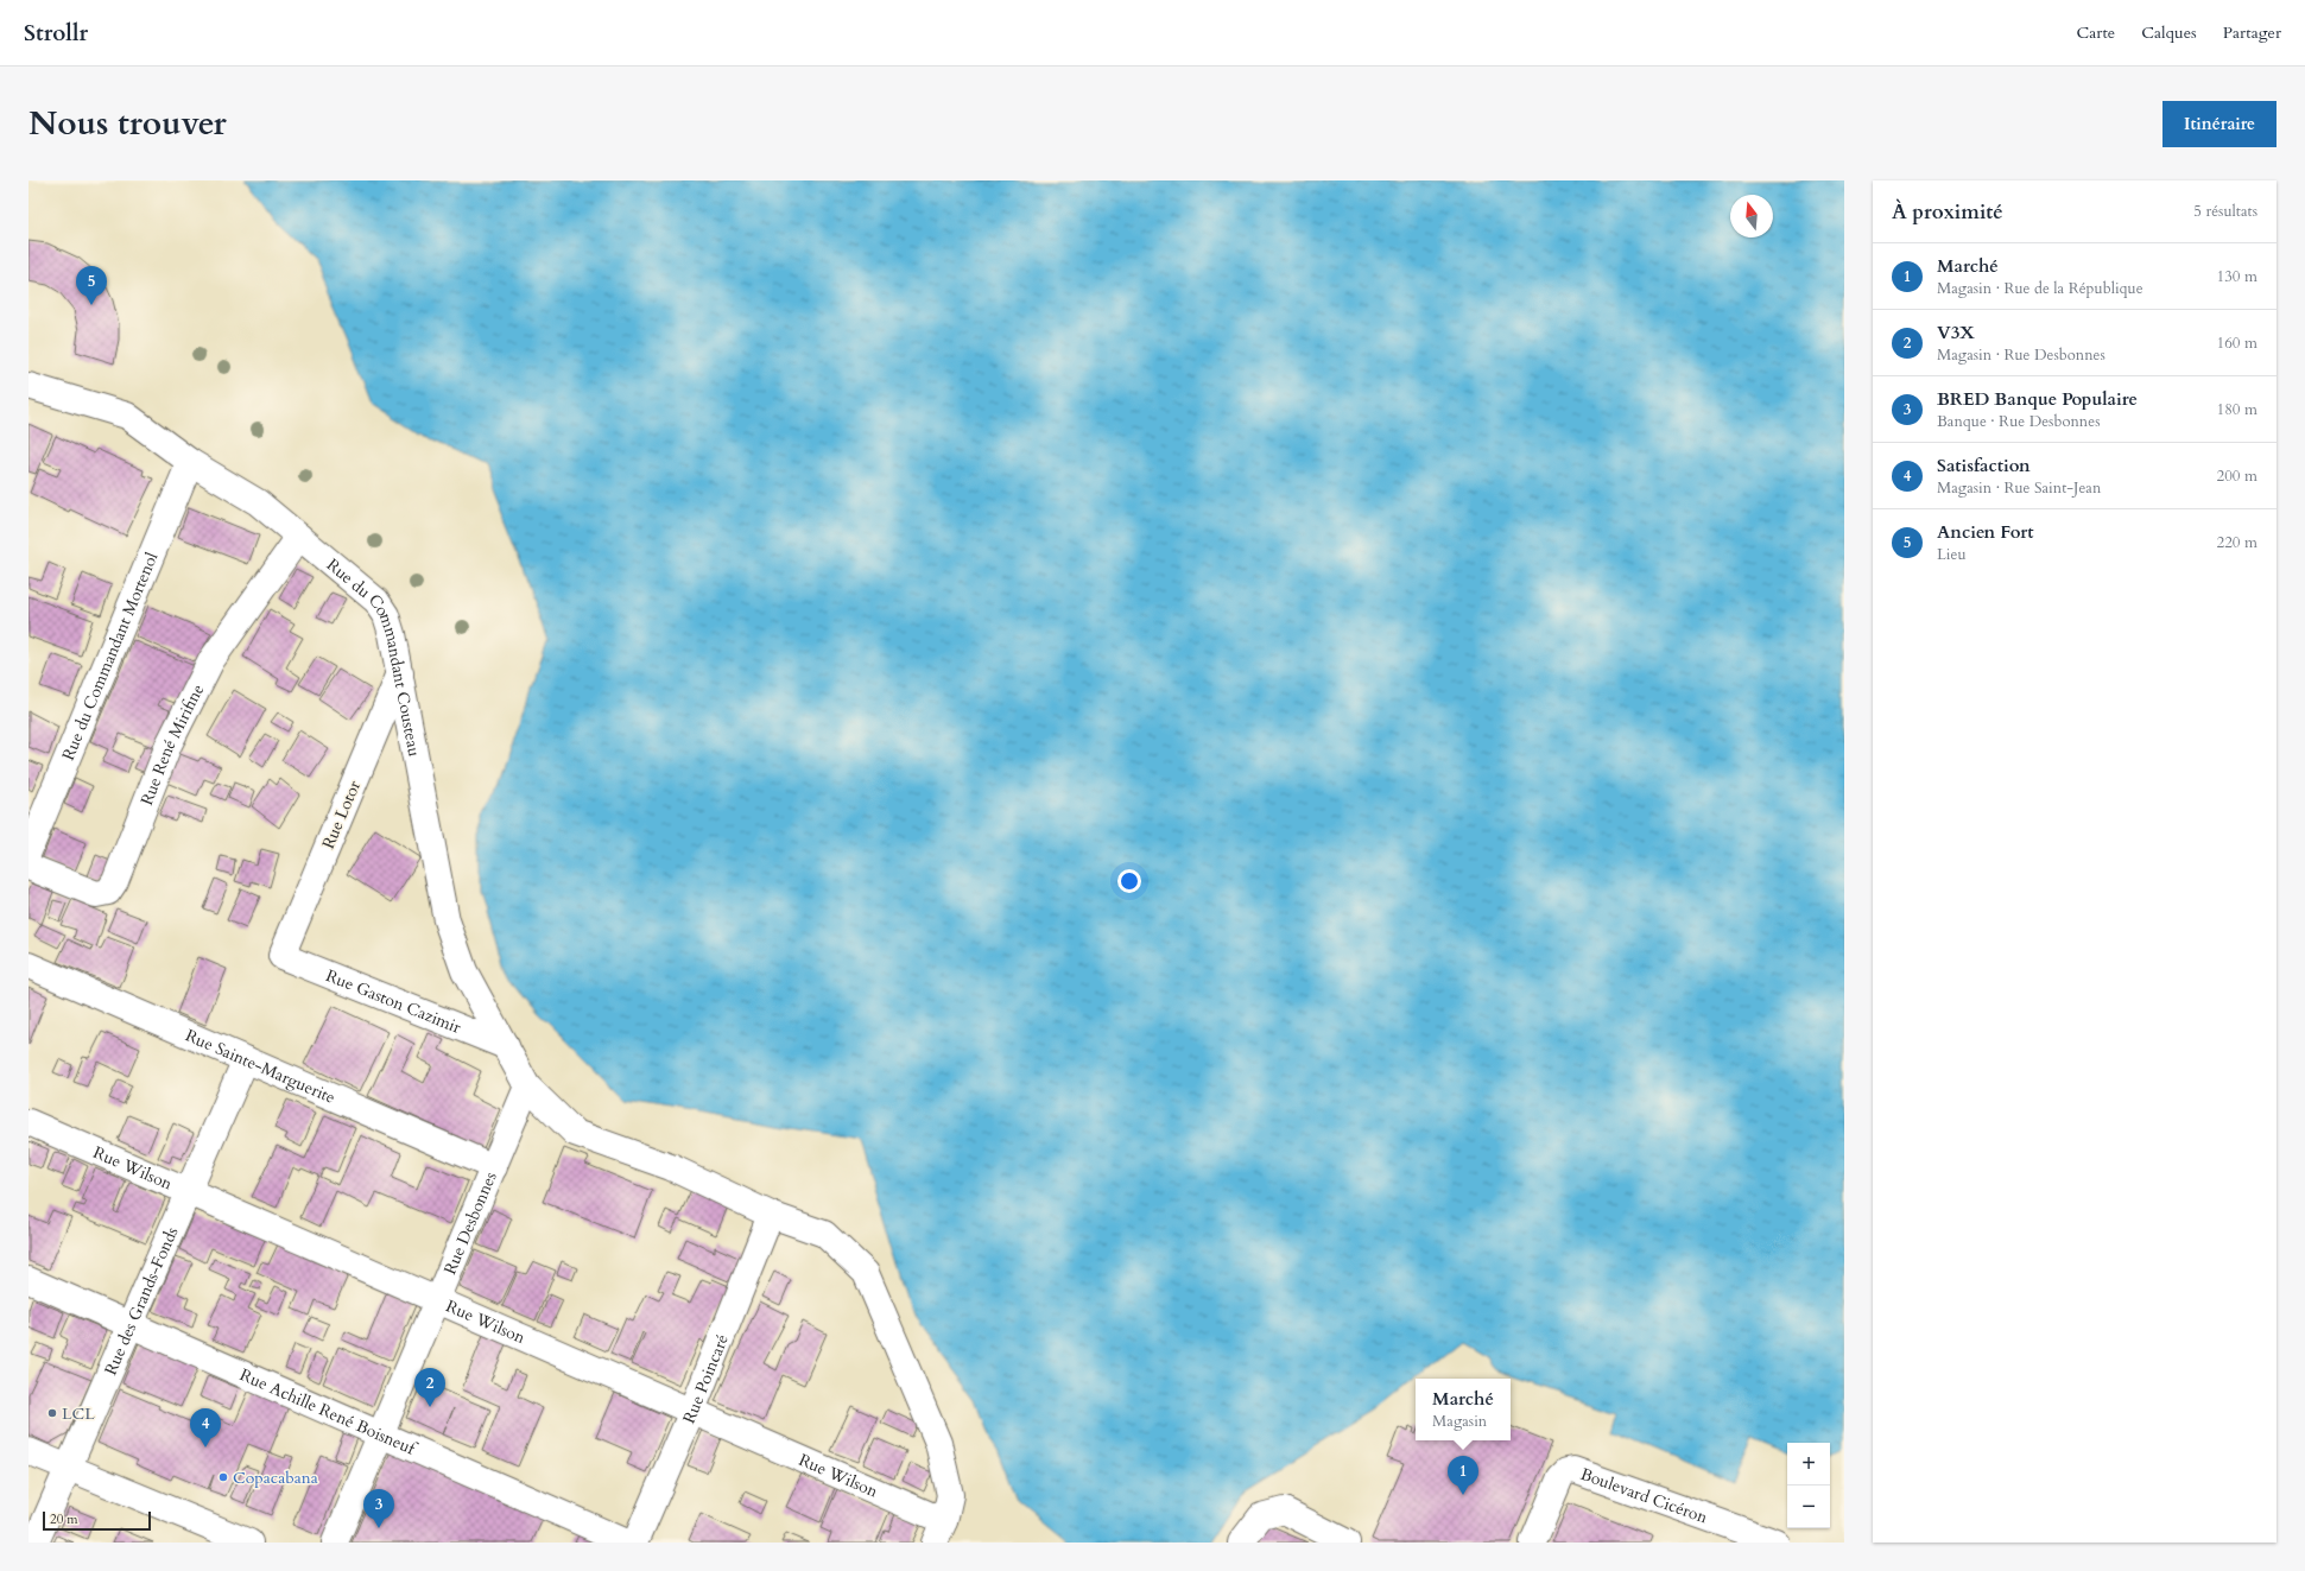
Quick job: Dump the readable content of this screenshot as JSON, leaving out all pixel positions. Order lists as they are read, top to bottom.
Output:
{
  "streets": {
    "street": [
      "Rue du Commandant Mortenol",
      "Rue du Commandant Cousteau",
      "Rue René Mirifine",
      "Rue Lotor",
      "Rue Gaston Cazimir",
      "Rue Sainte-Marguerite",
      "Rue Wilson",
      "Rue Desbonnes",
      "Rue des Grands-Fonds",
      "Rue Poincaré",
      "Rue Achille René Boisneuf",
      "Boulevard Cicéron"
    ]
  },
  "crossings": [
    ["Rue du Commandant Mortenol", "Rue du Commandant Cousteau"],
    ["Rue du Commandant Cousteau", "Rue René Mirifine"],
    ["Rue du Commandant Cousteau", "Rue Lotor"],
    ["Rue du Commandant Cousteau", "Rue Gaston Cazimir"],
    ["Rue du Commandant Cousteau", "Rue Wilson"],
    ["Rue du Commandant Cousteau", "Rue Desbonnes"],
    ["Rue du Commandant Cousteau", "Rue Poincaré"],
    ["Rue Lotor", "Rue Gaston Cazimir"],
    ["Rue Sainte-Marguerite", "Rue Desbonnes"],
    ["Rue Sainte-Marguerite", "Rue des Grands-Fonds"],
    ["Rue Wilson", "Rue Desbonnes"],
    ["Rue Wilson", "Rue des Grands-Fonds"],
    ["Rue Wilson", "Rue Poincaré"],
    ["Rue Desbonnes", "Rue Achille René Boisneuf"],
    ["Rue des Grands-Fonds", "Rue Achille René Boisneuf"]
  ],
  "places": ["LCL", "Copacabana"],
  "scale_bar": "20 m",
  "north": "top",
  "page": {
    "header": "Strollr",
    "nav": ["Carte", "Calques", "Partager"],
    "title": "Nous trouver",
    "buttons": "Itinéraire",
    "heading": ["À proximité", "5 résultats"],
    "list": [
      {
        "mark": "1",
        "name": "Marché",
        "note": "Magasin · Rue de la République",
        "value": "130 m"
      },
      {
        "mark": "2",
        "name": "V3X",
        "note": "Magasin · Rue Desbonnes",
        "value": "160 m"
      },
      {
        "mark": "3",
        "name": "BRED Banque Populaire",
        "note": "Banque · Rue Desbonnes",
        "value": "180 m"
      },
      {
        "mark": "4",
        "name": "Satisfaction",
        "note": "Magasin · Rue Saint-Jean",
        "value": "200 m"
      },
      {
        "mark": "5",
        "name": "Ancien Fort",
        "note": "Lieu",
        "value": "220 m"
      }
    ],
    "pins": [
      "5",
      "2",
      "4",
      "1",
      "3"
    ],
    "popup": ["Marché", "Magasin"],
    "map_buttons": ["+", "−"],
    "scale": "20 m"
  }
}
